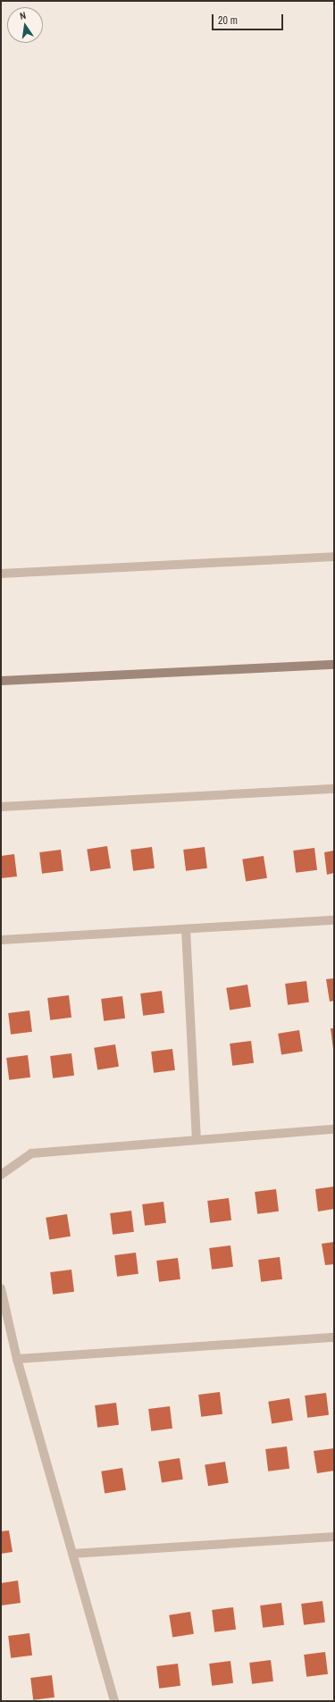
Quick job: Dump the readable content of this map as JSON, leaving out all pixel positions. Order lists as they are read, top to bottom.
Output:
{
  "scale_bar": "20 m",
  "north": "top"
}
